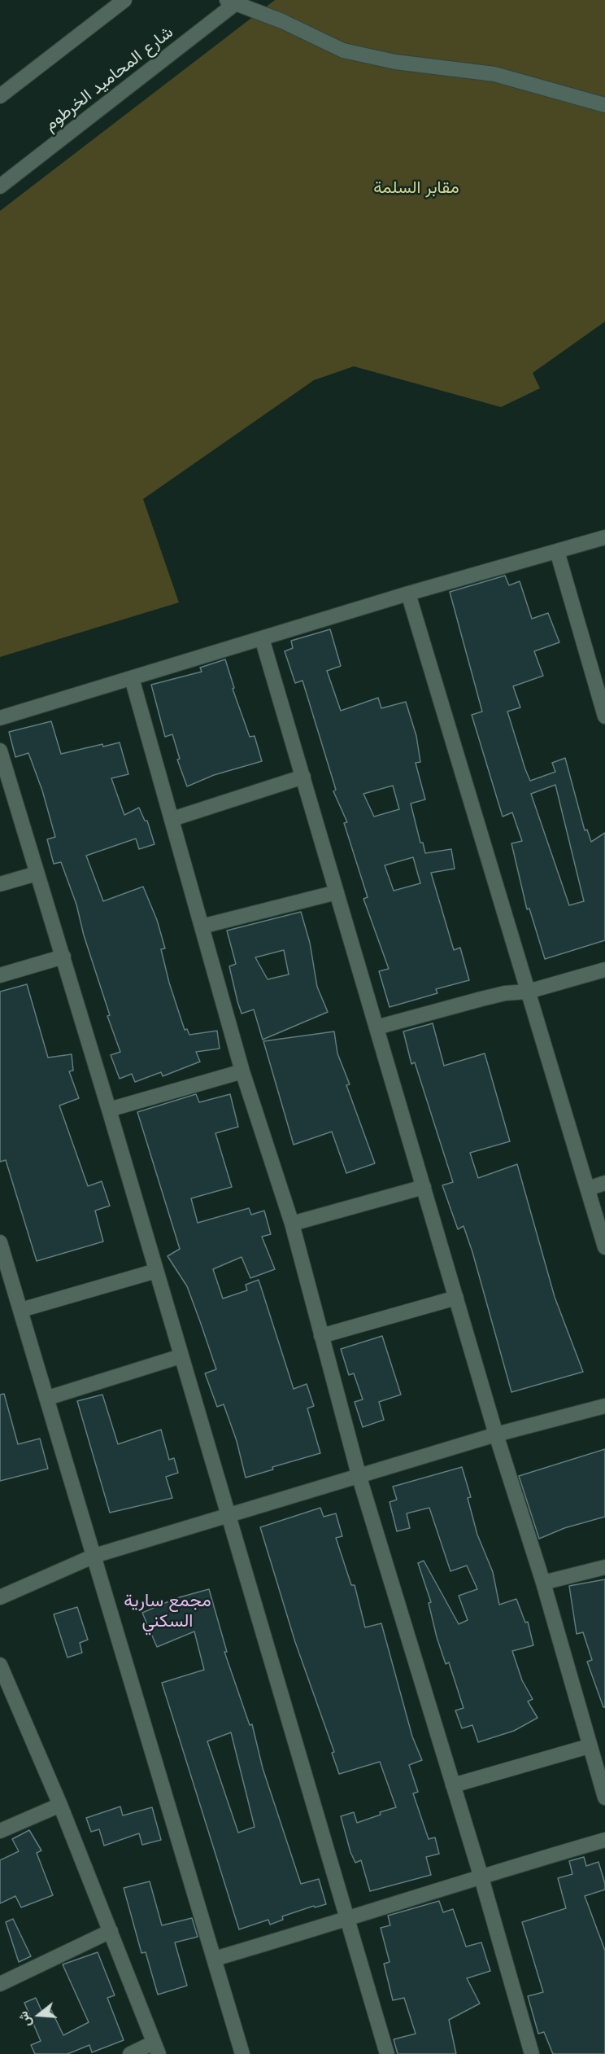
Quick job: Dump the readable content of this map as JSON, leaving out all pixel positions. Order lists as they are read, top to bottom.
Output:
{
  "streets": {
    "street": ["شارع المحاميد الخرطوم"]
  },
  "districts": ["مجمع سارية السكني"],
  "parks": ["مقابر السلمة"],
  "north": "left"
}
